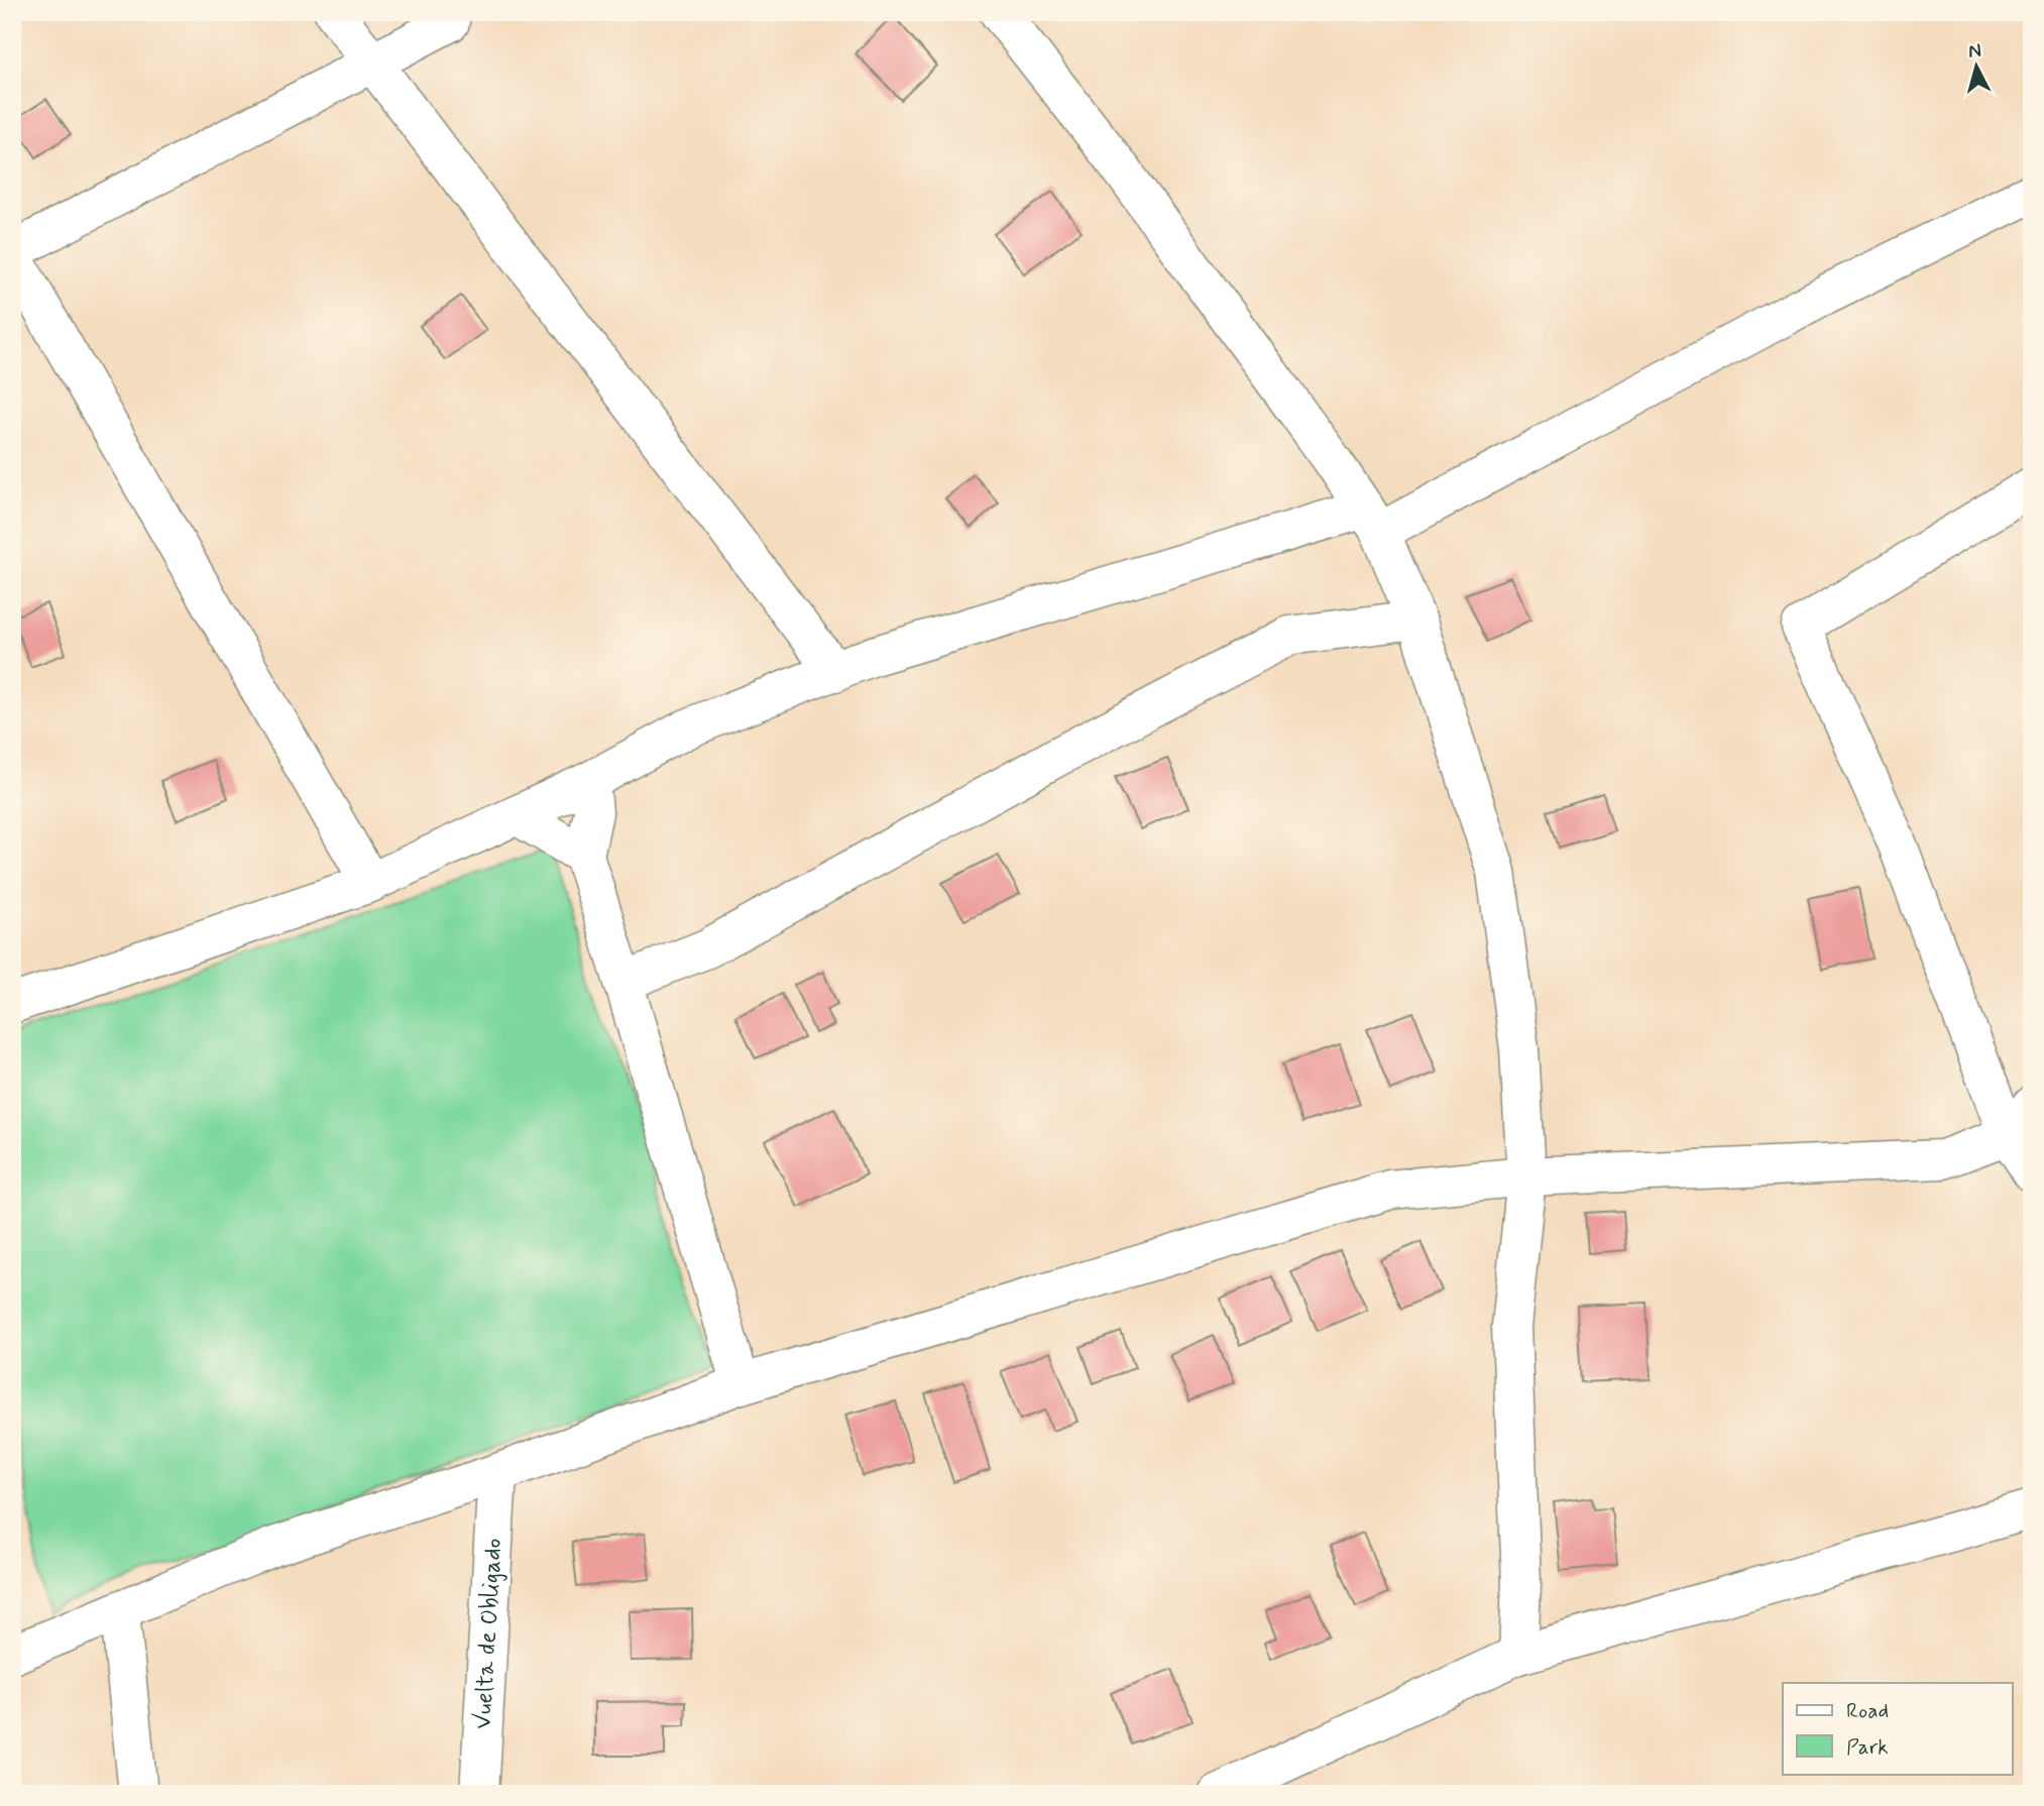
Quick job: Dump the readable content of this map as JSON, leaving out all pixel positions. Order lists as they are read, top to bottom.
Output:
{
  "streets": {
    "street": ["Vuelta de Obligado"]
  },
  "legend": ["Road", "Park"],
  "north": "top"
}
